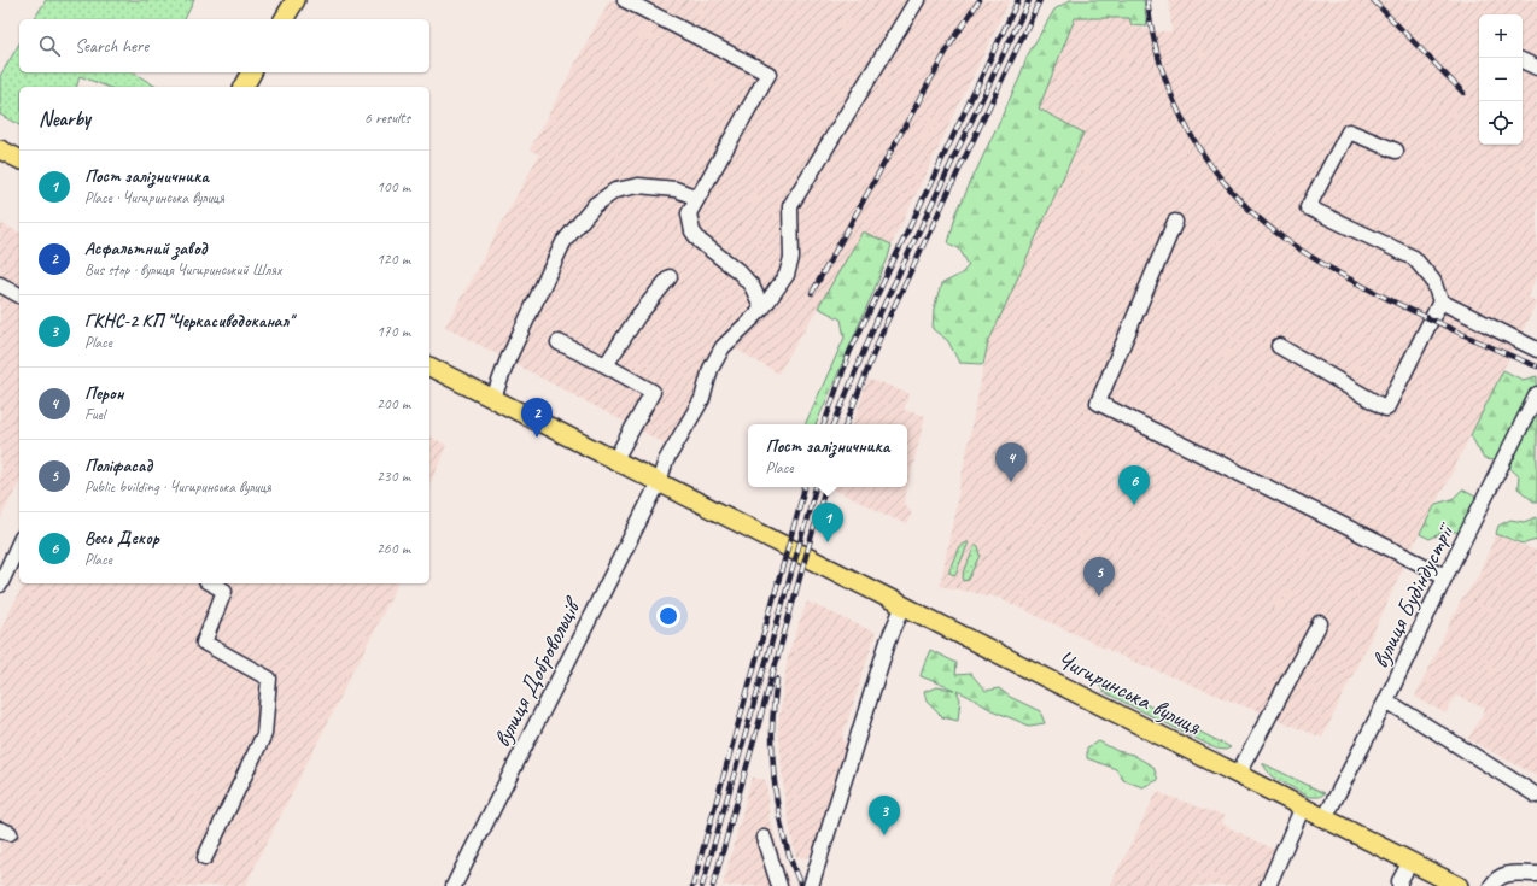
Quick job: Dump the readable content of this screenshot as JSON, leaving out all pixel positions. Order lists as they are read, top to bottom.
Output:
{
  "streets": {
    "main road": ["Чигиринська вулиця"],
    "street": ["вулиця Будіндустрії", "вулиця Добровольців"]
  },
  "crossings": [
    ["вулиця Будіндустрії", "Чигиринська вулиця"],
    ["вулиця Добровольців", "Чигиринська вулиця"]
  ],
  "page": {
    "map_buttons": ["+", "−"],
    "search": "Search here",
    "heading": ["Nearby", "6 results"],
    "list": [
      {
        "mark": "1",
        "name": "Пост залізничника",
        "note": "Place · Чигиринська вулиця",
        "value": "100 m"
      },
      {
        "mark": "2",
        "name": "Асфальтний завод",
        "note": "Bus stop · вулиця Чигиринський Шлях",
        "value": "120 m"
      },
      {
        "mark": "3",
        "name": "ГКНС-2 КП \"Черкасиводоканал\"",
        "note": "Place",
        "value": "170 m"
      },
      {
        "mark": "4",
        "name": "Перон",
        "note": "Fuel",
        "value": "200 m"
      },
      {
        "mark": "5",
        "name": "Поліфасад",
        "note": "Public building · Чигиринська вулиця",
        "value": "230 m"
      },
      {
        "mark": "6",
        "name": "Весь Декор",
        "note": "Place",
        "value": "260 m"
      }
    ],
    "pins": [
      "2",
      "4",
      "6",
      "1",
      "5",
      "3"
    ],
    "popup": ["Пост залізничника", "Place"]
  }
}
